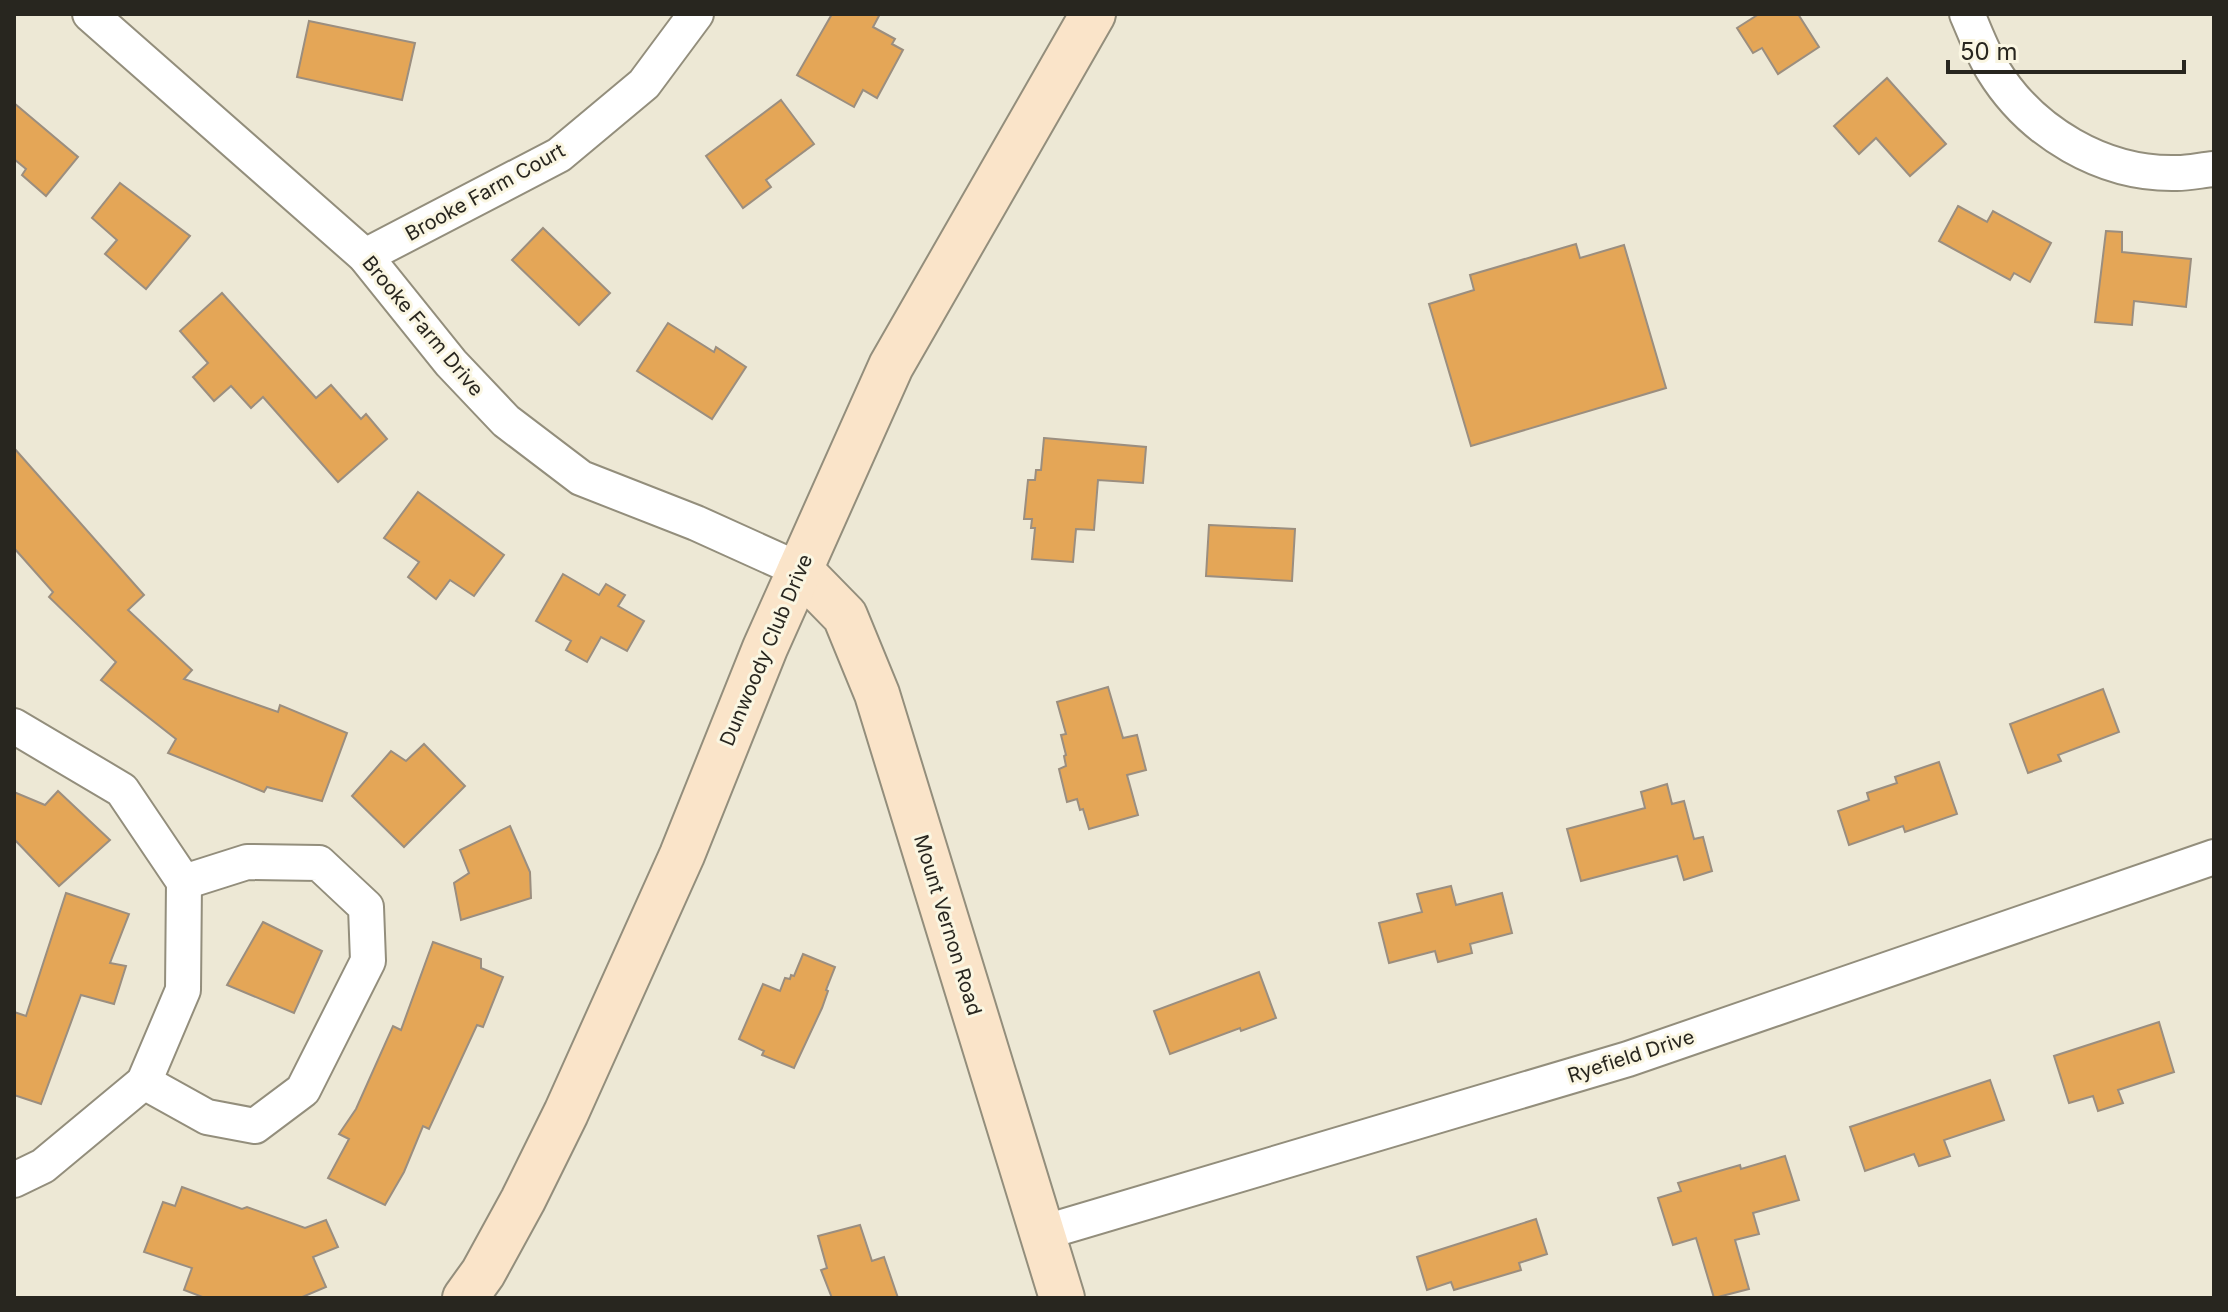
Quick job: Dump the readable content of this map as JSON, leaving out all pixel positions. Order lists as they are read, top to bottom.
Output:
{
  "streets": {
    "main road": ["Dunwoody Club Drive", "Mount Vernon Road"],
    "street": ["Brooke Farm Court", "Brooke Farm Drive", "Ryefield Drive"]
  },
  "crossings": [
    ["Brooke Farm Court", "Brooke Farm Drive"],
    ["Brooke Farm Drive", "Dunwoody Club Drive"],
    ["Brooke Farm Drive", "Mount Vernon Road"],
    ["Dunwoody Club Drive", "Mount Vernon Road"],
    ["Mount Vernon Road", "Ryefield Drive"]
  ],
  "scale_bar": "50 m"
}
